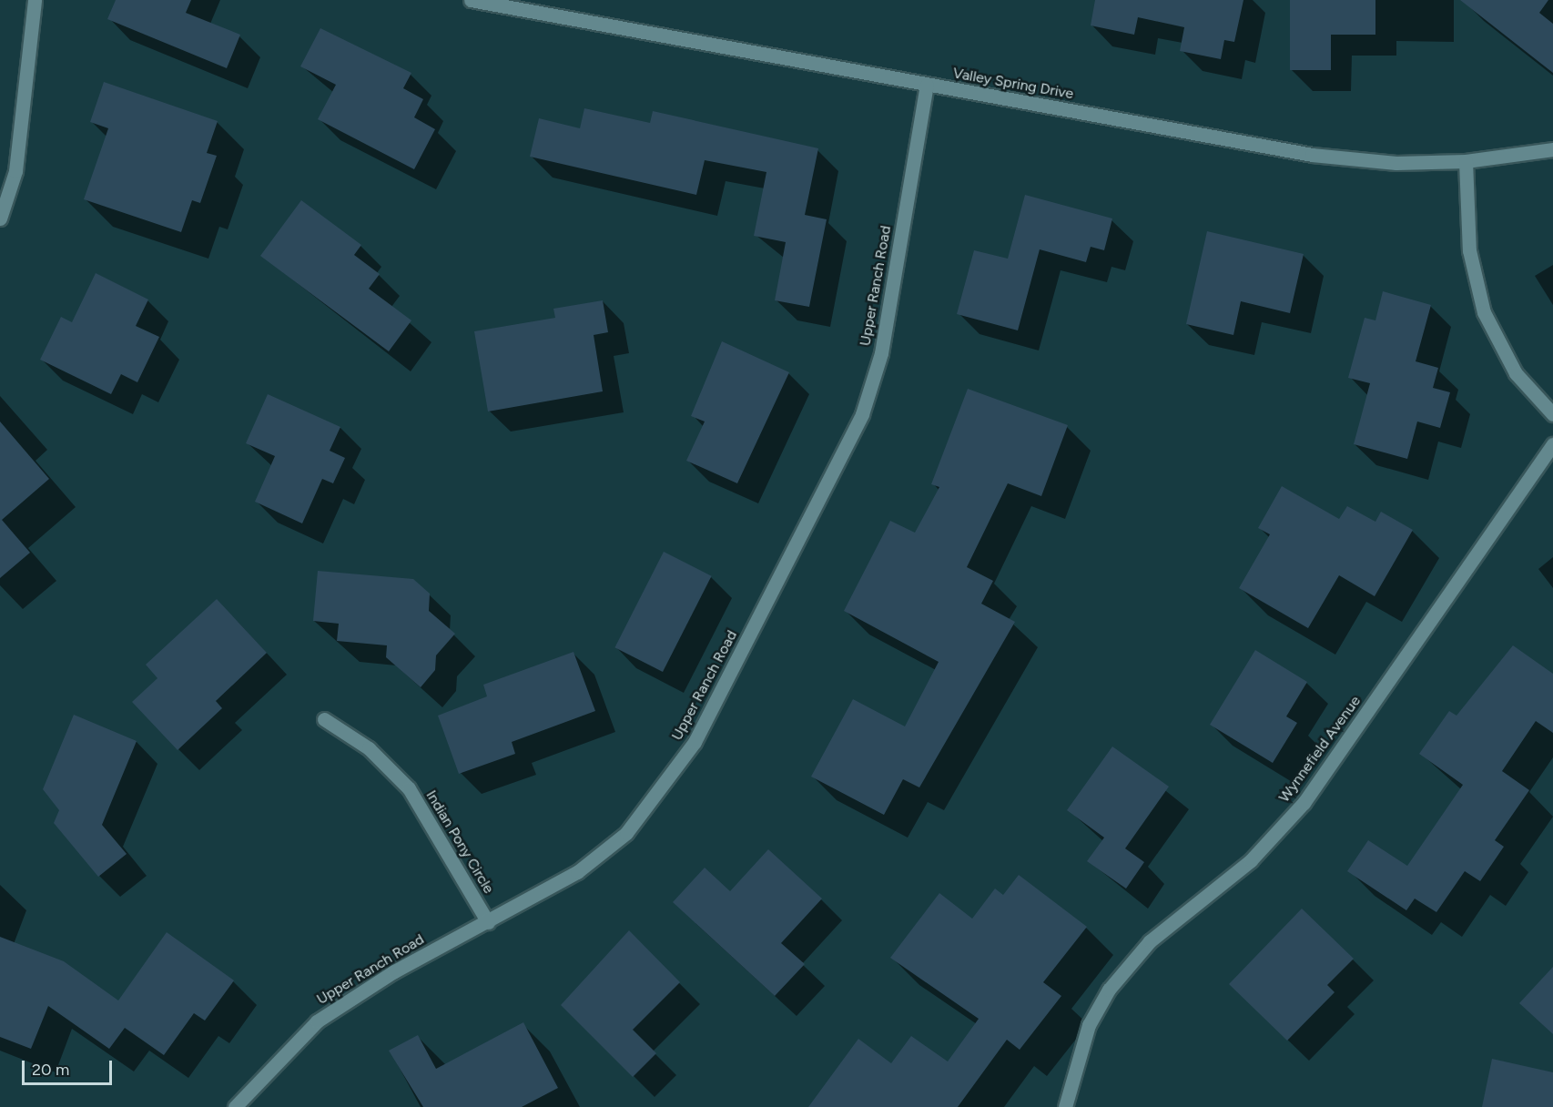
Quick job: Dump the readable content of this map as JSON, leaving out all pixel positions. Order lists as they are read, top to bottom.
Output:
{
  "streets": {
    "street": [
      "Valley Spring Drive",
      "Upper Ranch Road",
      "Wynnefield Avenue",
      "Indian Pony Circle"
    ]
  },
  "crossings": [
    ["Valley Spring Drive", "Upper Ranch Road"],
    ["Upper Ranch Road", "Indian Pony Circle"]
  ],
  "scale_bar": "20 m"
}
